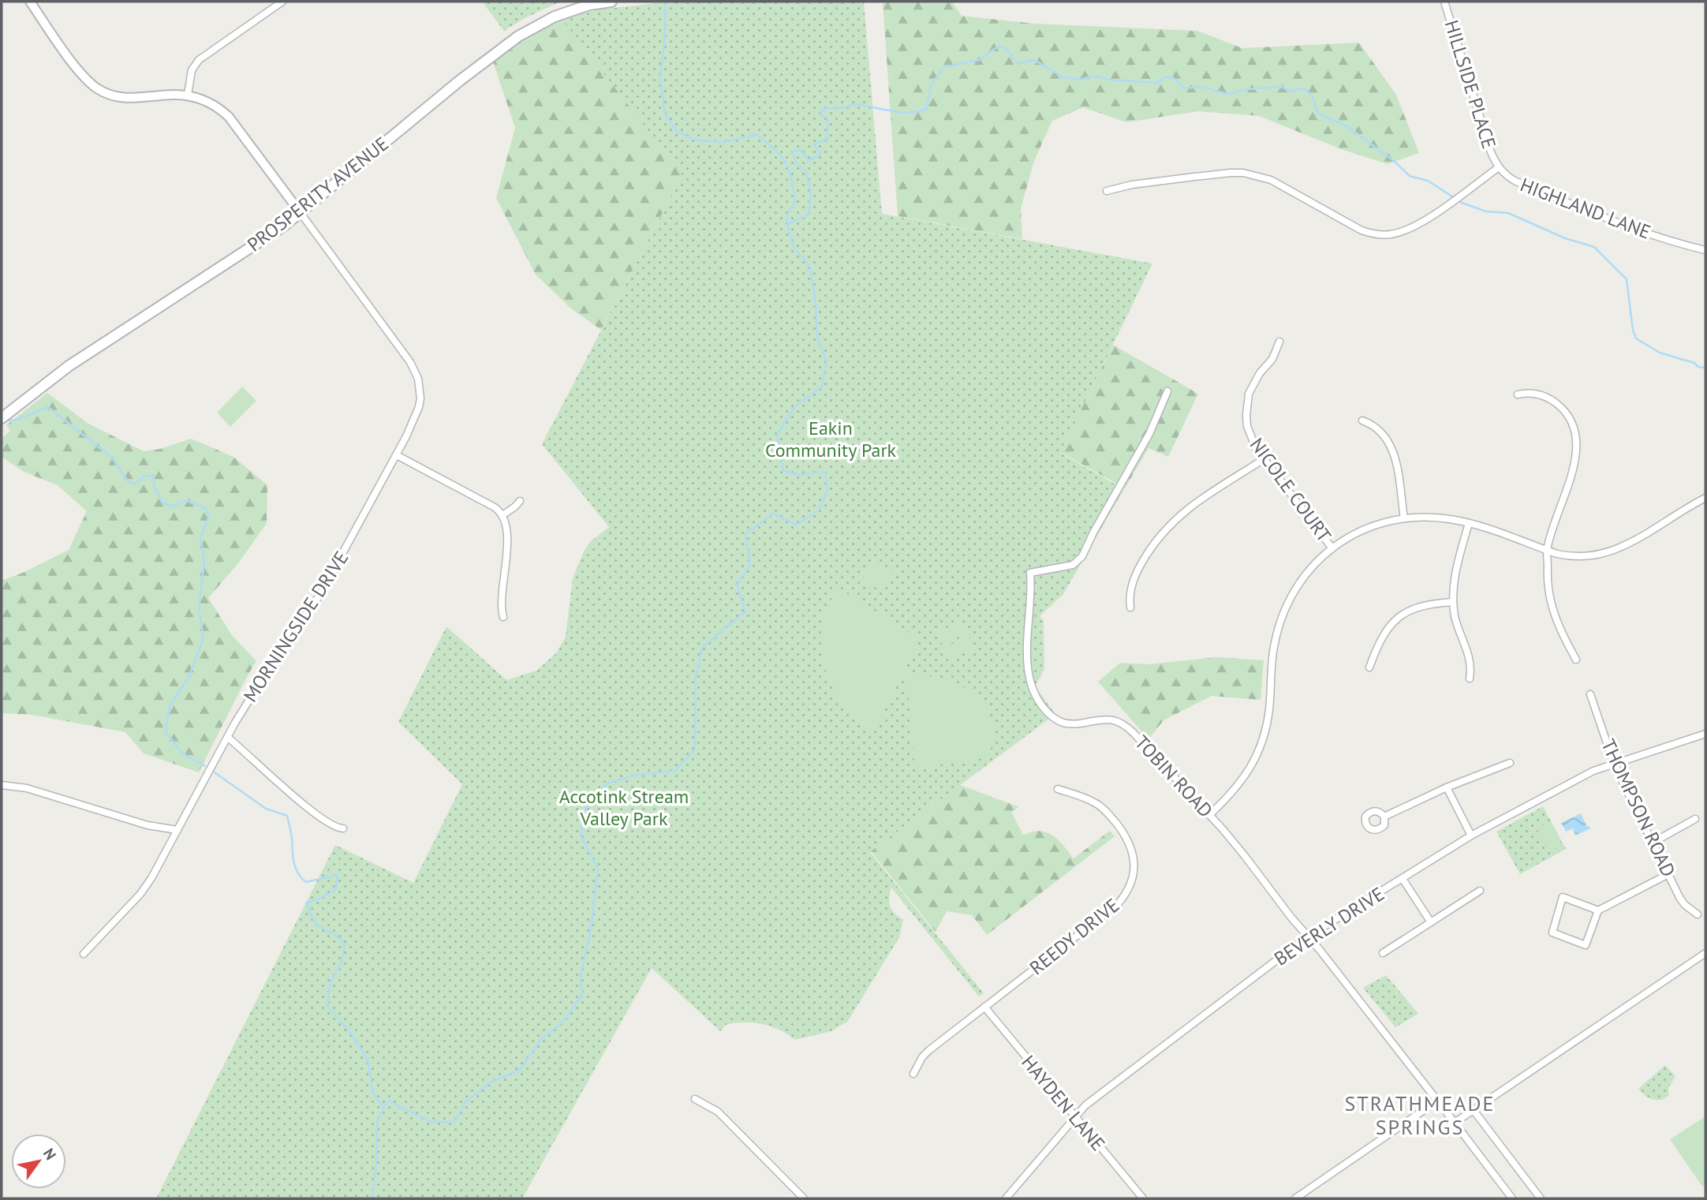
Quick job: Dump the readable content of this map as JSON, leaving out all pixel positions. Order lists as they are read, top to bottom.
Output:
{
  "streets": {
    "main road": ["PROSPERITY AVENUE"],
    "street": [
      "HILLSIDE PLACE",
      "HIGHLAND LANE",
      "NICOLE COURT",
      "MORNINGSIDE DRIVE",
      "TOBIN ROAD",
      "THOMPSON ROAD",
      "BEVERLY DRIVE",
      "REEDY DRIVE",
      "HAYDEN LANE"
    ]
  },
  "crossings": [
    ["HILLSIDE PLACE", "HIGHLAND LANE"],
    ["PROSPERITY AVENUE", "MORNINGSIDE DRIVE"],
    ["TOBIN ROAD", "BEVERLY DRIVE"],
    ["THOMPSON ROAD", "BEVERLY DRIVE"],
    ["BEVERLY DRIVE", "HAYDEN LANE"],
    ["REEDY DRIVE", "HAYDEN LANE"]
  ],
  "districts": ["STRATHMEADE SPRINGS"],
  "parks": ["Eakin Community Park", "Accotink Stream Valley Park"],
  "north": "top right"
}
